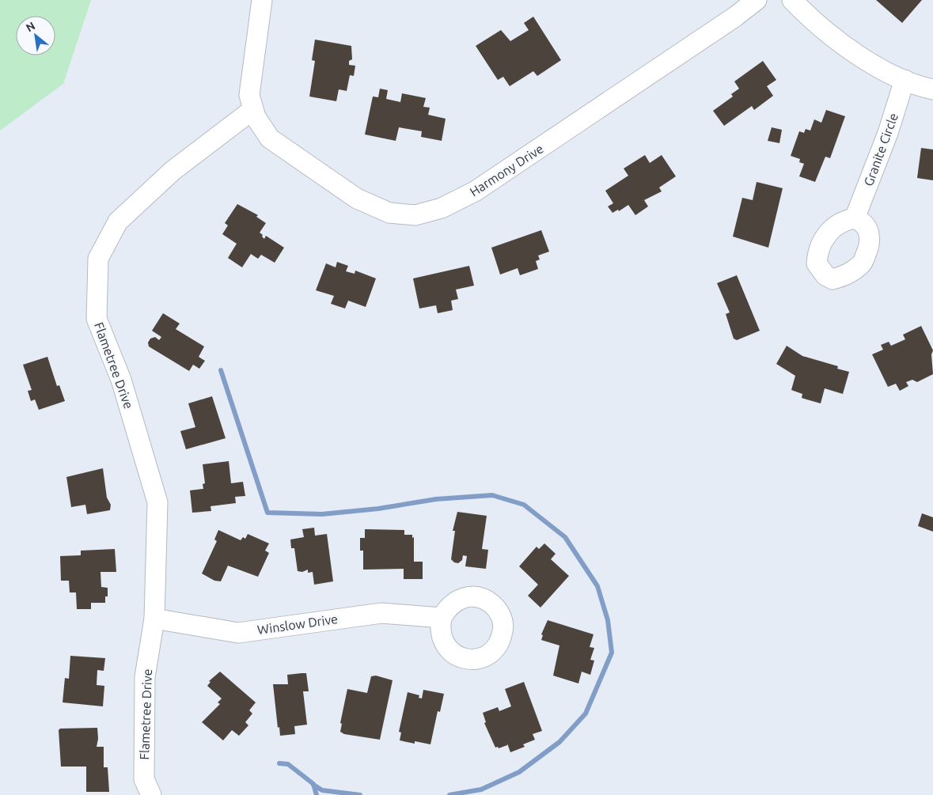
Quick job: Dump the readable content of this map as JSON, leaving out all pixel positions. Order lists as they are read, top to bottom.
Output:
{
  "streets": {
    "street": [
      "Granite Circle",
      "Harmony Drive",
      "Flametree Drive",
      "Winslow Drive"
    ]
  },
  "crossings": [
    ["Harmony Drive", "Flametree Drive"],
    ["Flametree Drive", "Winslow Drive"]
  ],
  "north": "top left"
}
